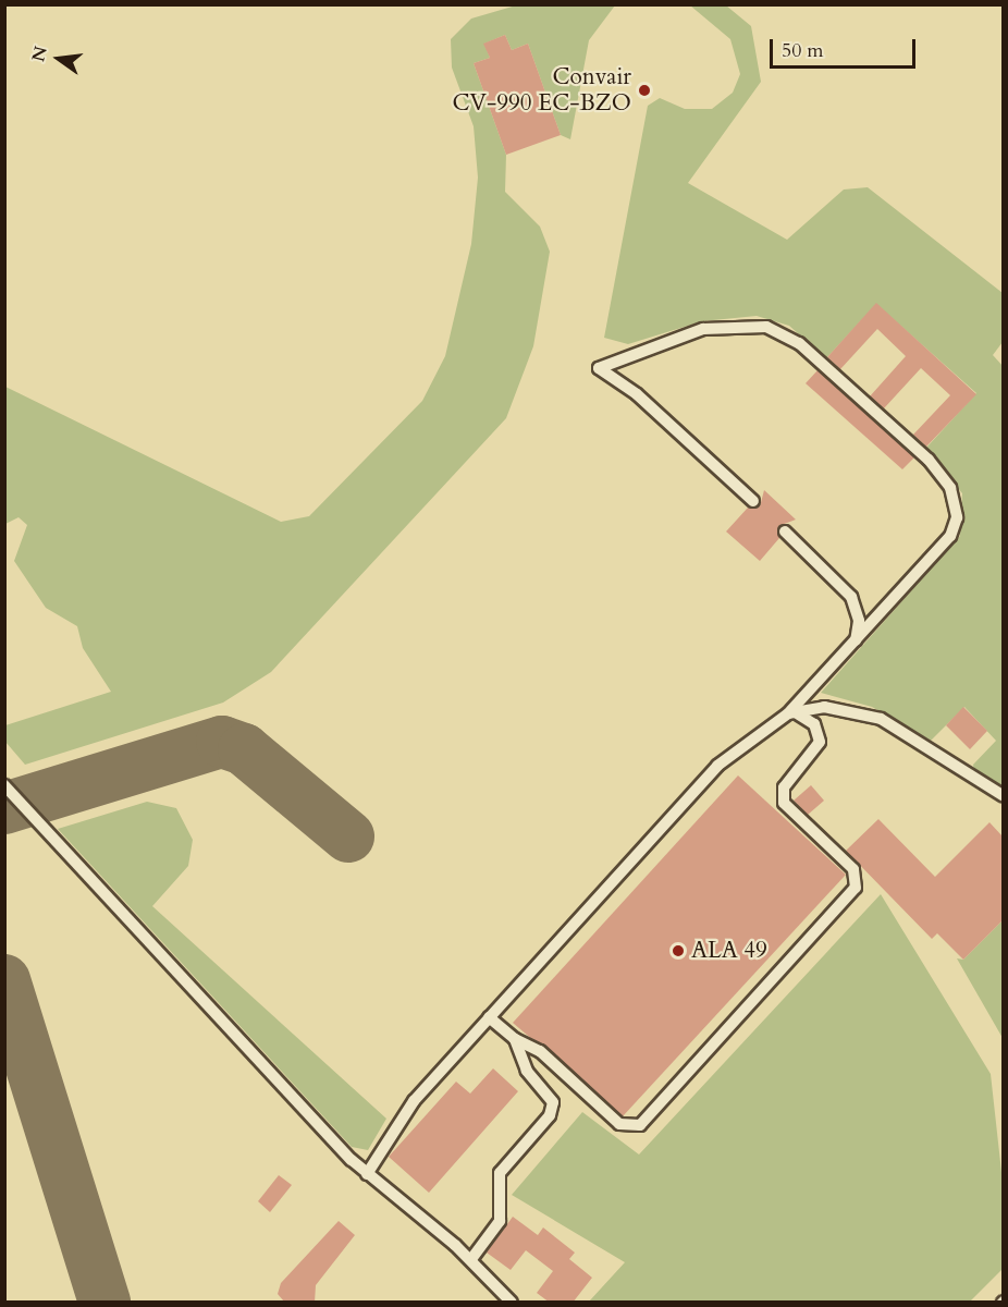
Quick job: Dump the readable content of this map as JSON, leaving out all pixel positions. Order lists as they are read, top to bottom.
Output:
{
  "places": ["Convair CV-990 EC-BZO", "ALA 49"],
  "scale_bar": "50 m",
  "north": "left"
}
